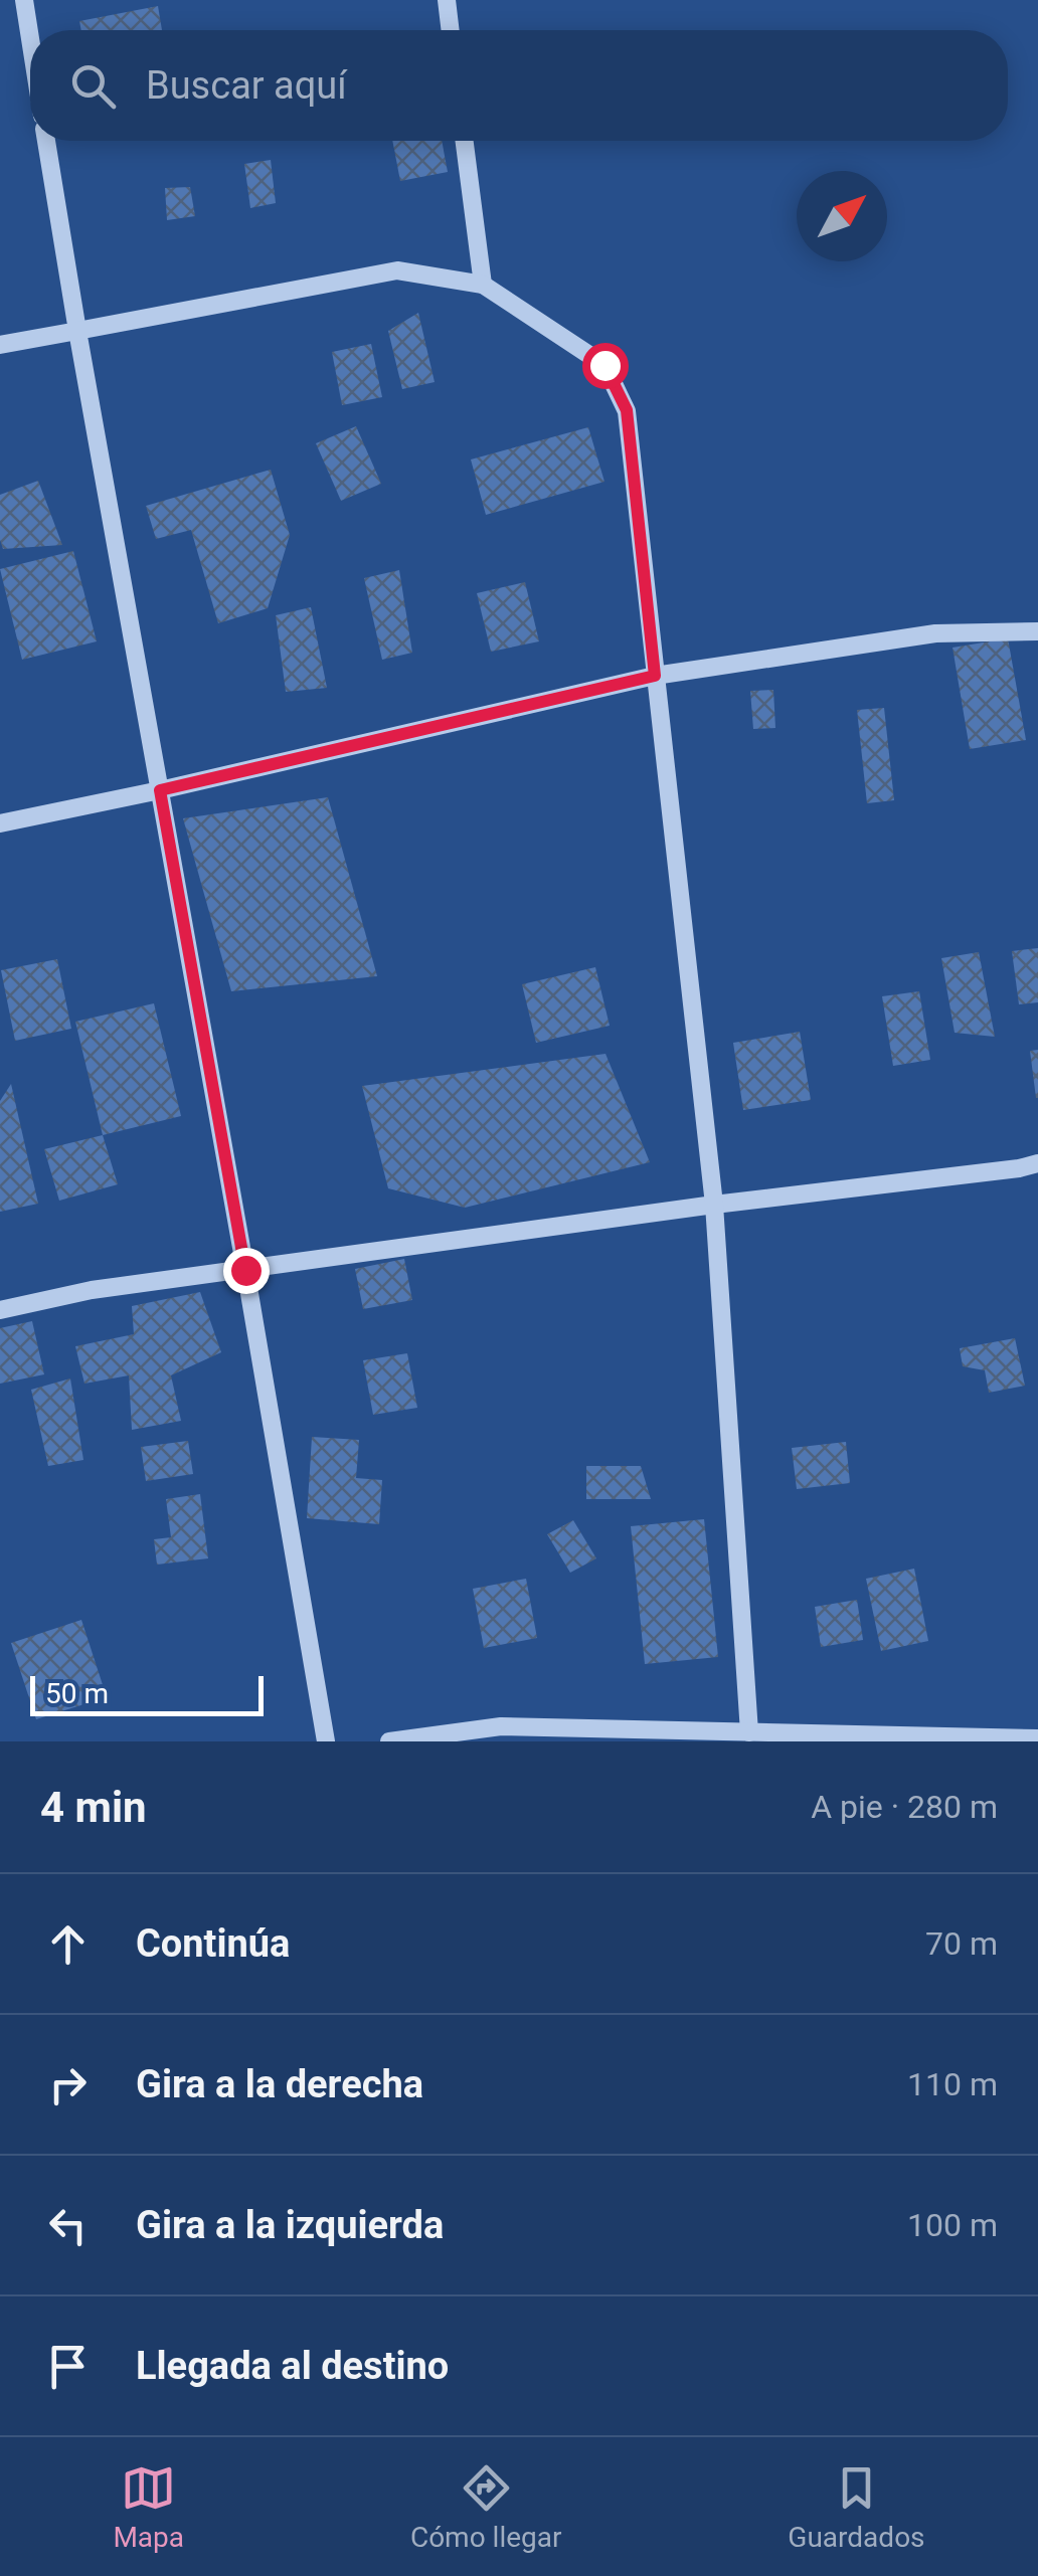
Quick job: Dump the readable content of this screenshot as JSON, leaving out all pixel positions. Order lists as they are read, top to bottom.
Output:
{
  "scale_bar": "50 m",
  "north": "top right",
  "page": {
    "search": "Buscar aquí",
    "scale": "50 m",
    "heading": ["4 min", "A pie · 280 m"],
    "list": [
      ["Continúa", "70 m"],
      ["Gira a la derecha", "110 m"],
      ["Gira a la izquierda", "100 m"],
      "Llegada al destino"
    ],
    "nav": ["Mapa", "Cómo llegar", "Guardados"]
  }
}
